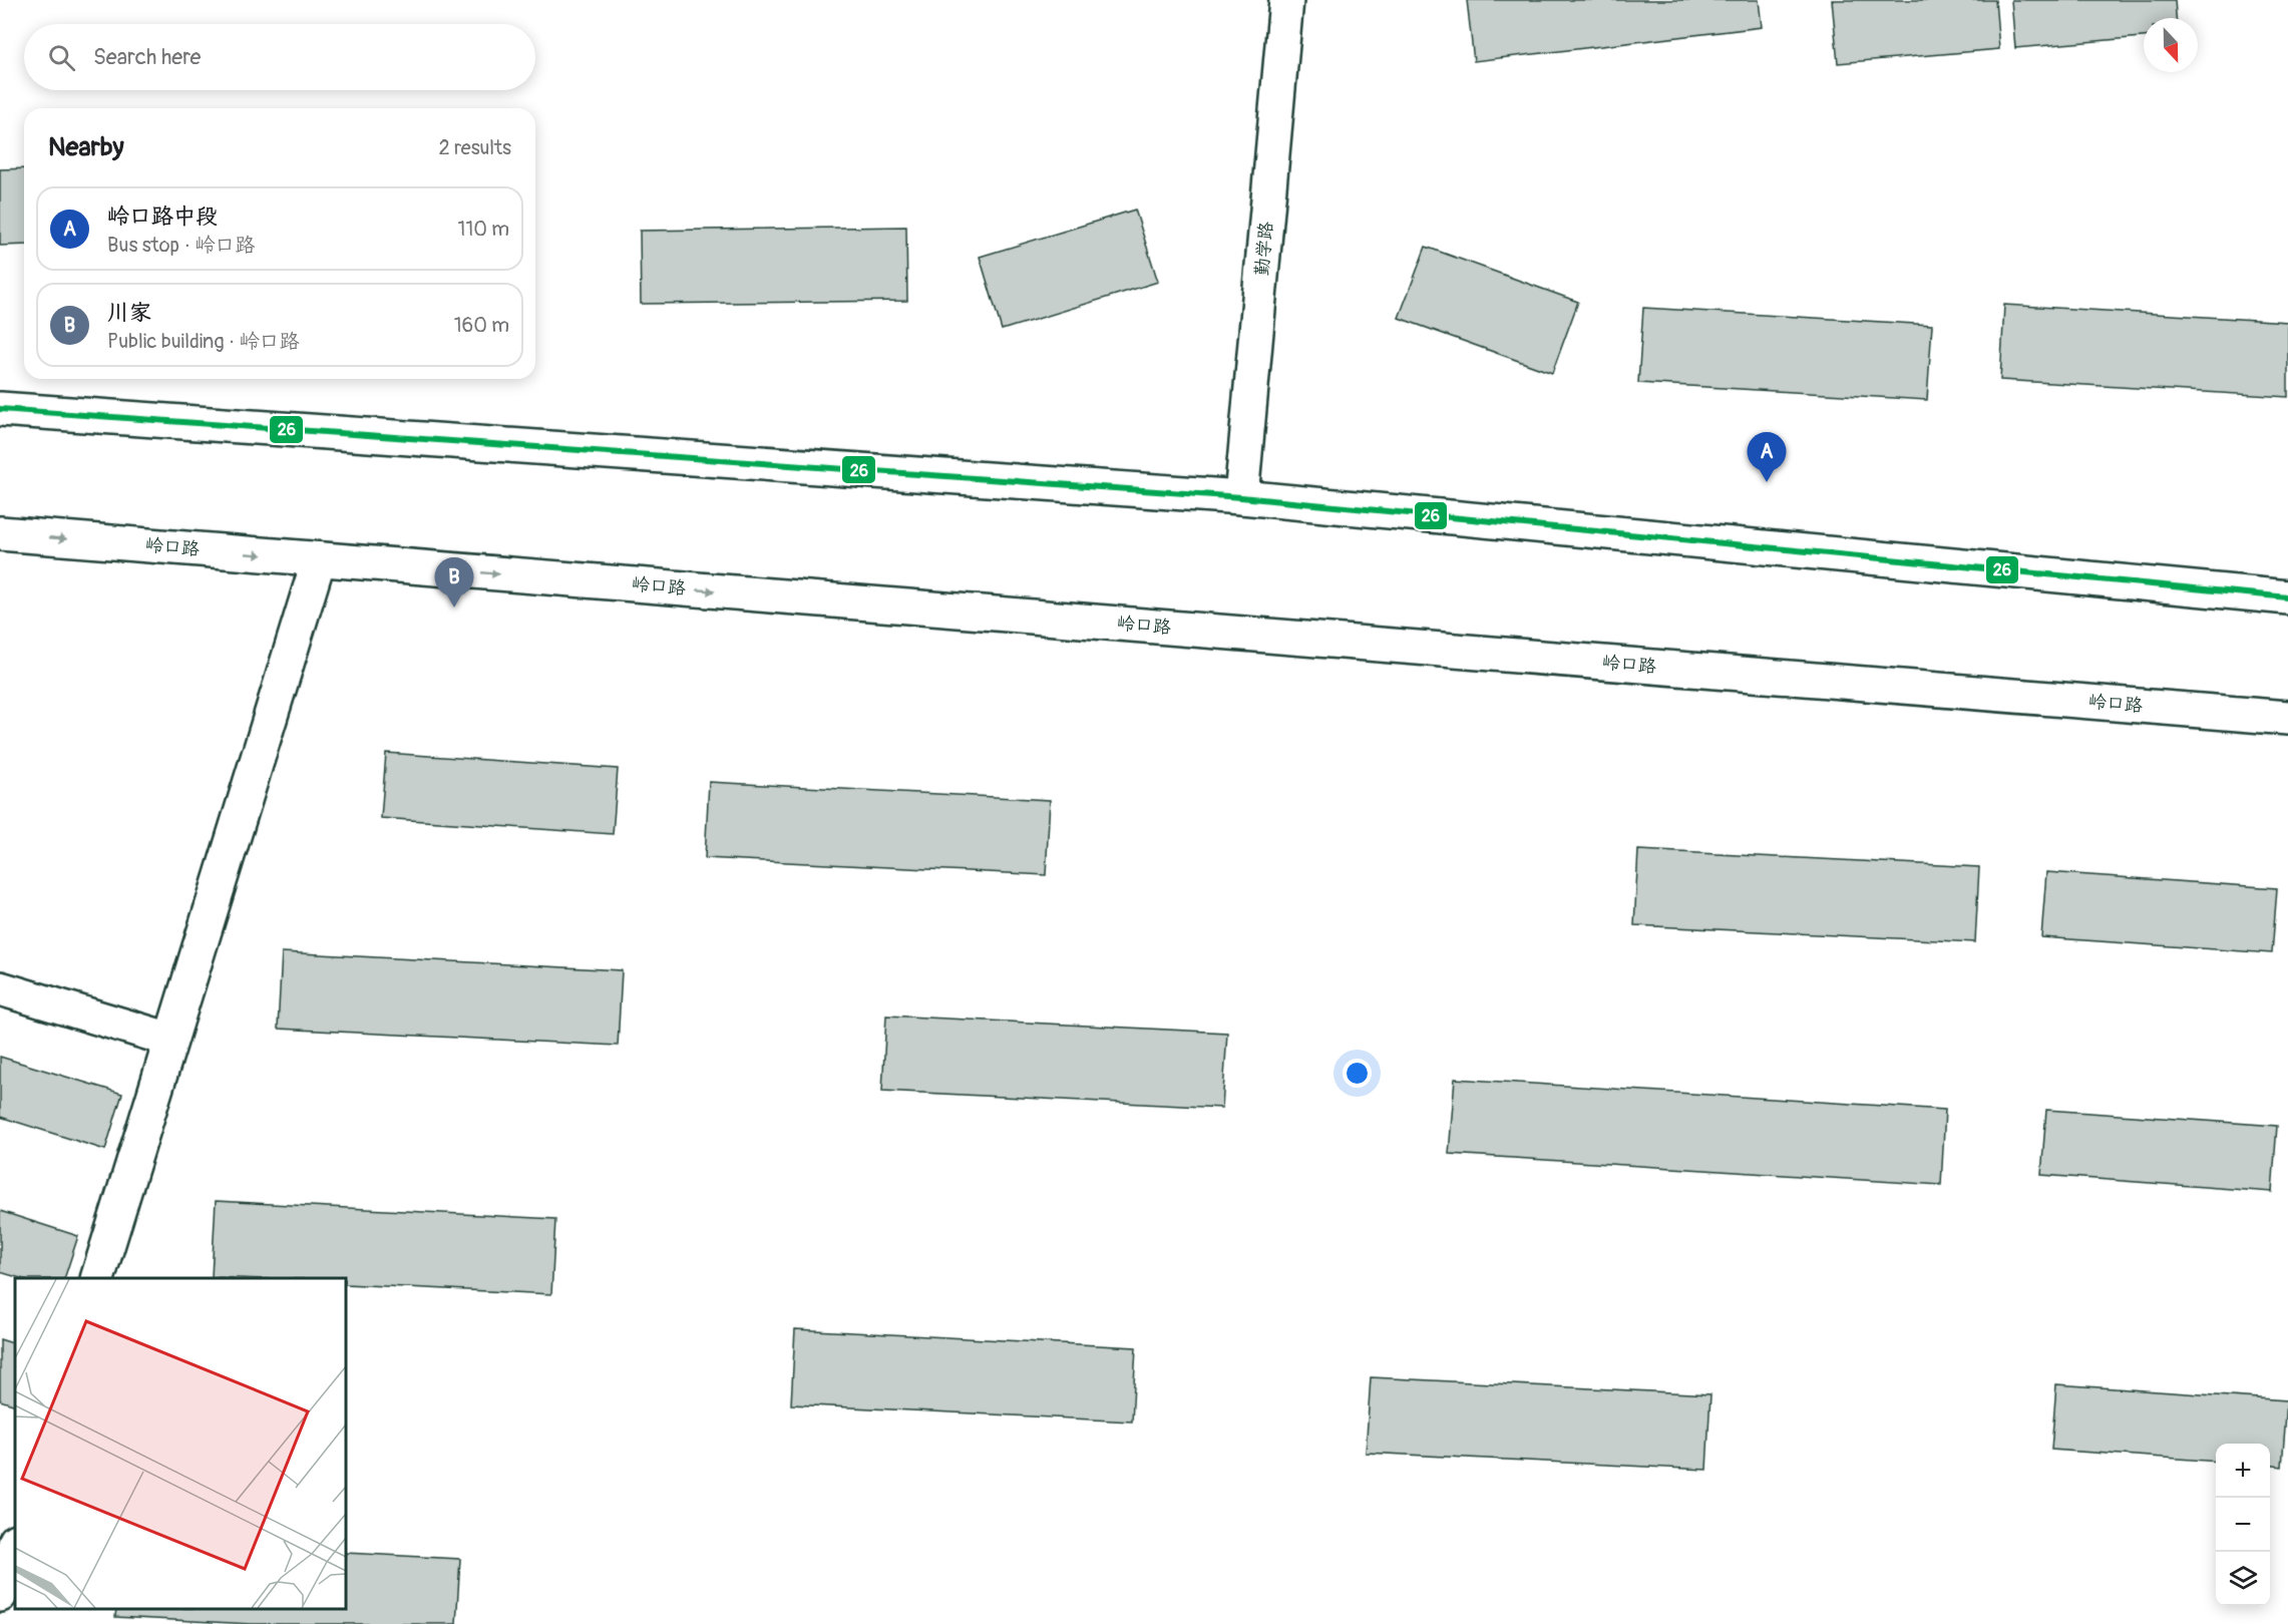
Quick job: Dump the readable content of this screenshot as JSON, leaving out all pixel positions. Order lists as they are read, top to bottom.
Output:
{
  "streets": {
    "street": ["勤学路", "岭口路"]
  },
  "lines": ["transit line 26"],
  "north": "bottom",
  "page": {
    "search": "Search here",
    "heading": ["Nearby", "2 results"],
    "list": [
      {
        "mark": "A",
        "name": "岭口路中段",
        "note": "Bus stop · 岭口路",
        "value": "110 m"
      },
      {
        "mark": "B",
        "name": "川家",
        "note": "Public building · 岭口路",
        "value": "160 m"
      }
    ],
    "pins": ["A", "B"],
    "map_buttons": ["+", "−"]
  }
}
